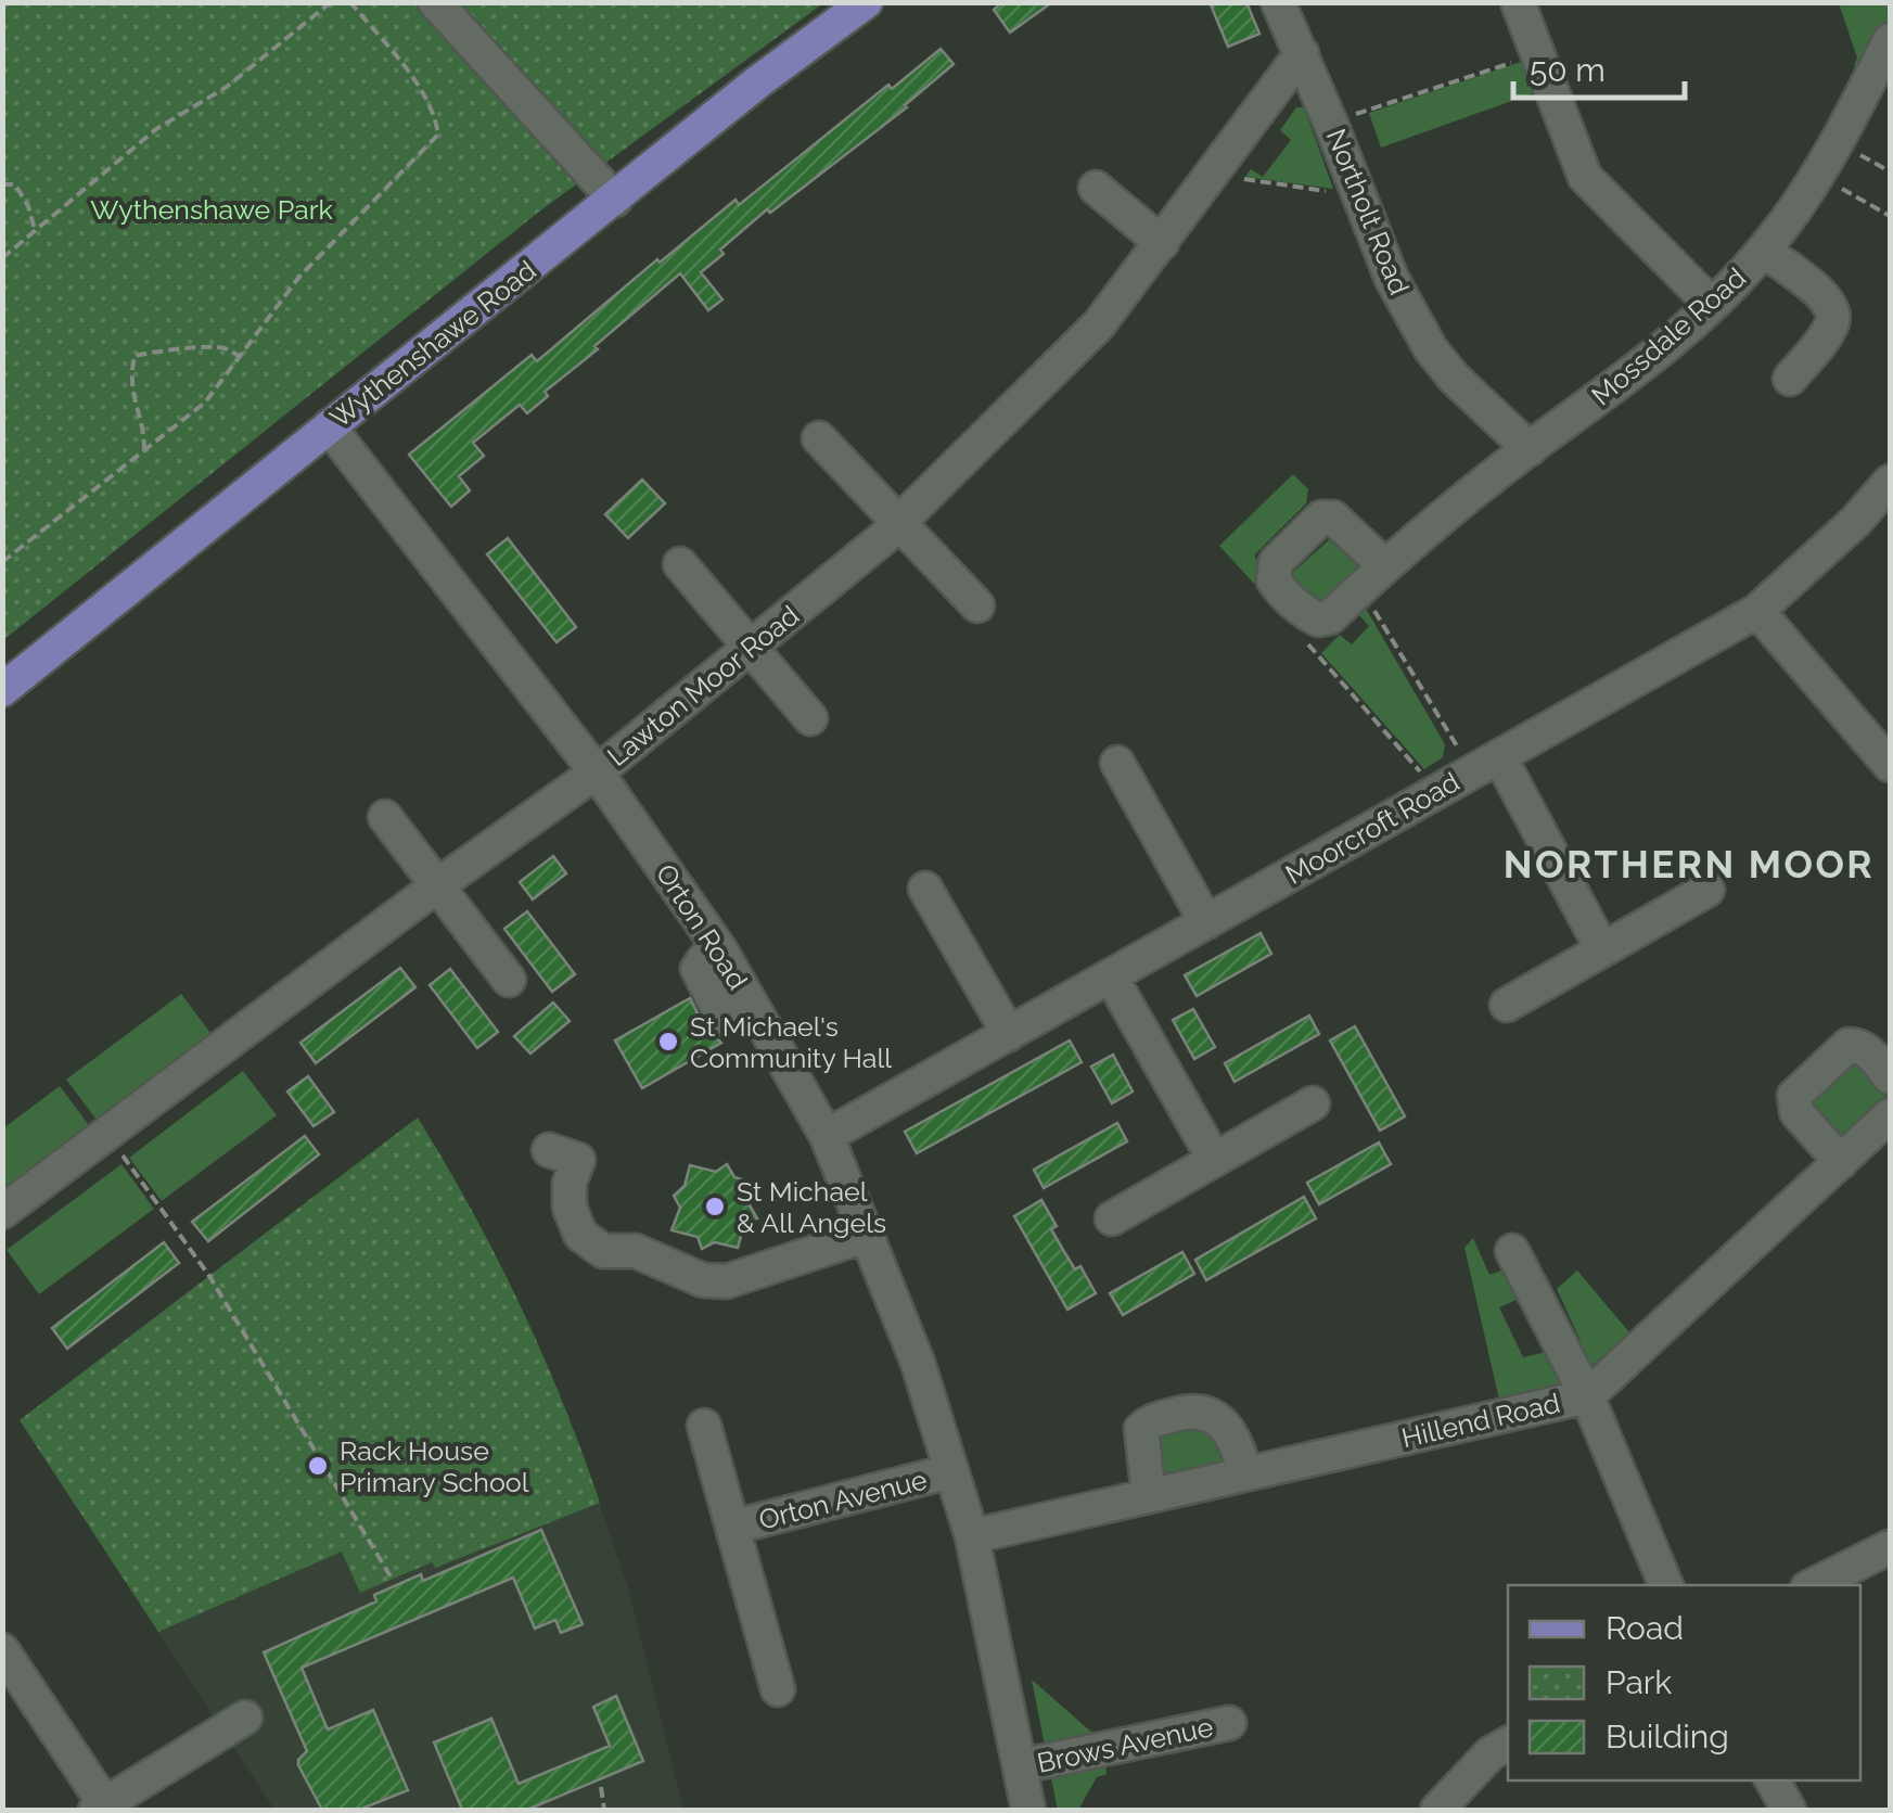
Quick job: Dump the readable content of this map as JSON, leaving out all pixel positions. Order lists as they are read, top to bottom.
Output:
{
  "streets": {
    "main road": ["Wythenshawe Road"],
    "street": [
      "Northolt Road",
      "Mossdale Road",
      "Lawton Moor Road",
      "Moorcroft Road",
      "Orton Road",
      "Hillend Road",
      "Orton Avenue",
      "Brows Avenue"
    ]
  },
  "crossings": [
    ["Northolt Road", "Mossdale Road"],
    ["Northolt Road", "Lawton Moor Road"],
    ["Wythenshawe Road", "Orton Road"],
    ["Lawton Moor Road", "Orton Road"],
    ["Moorcroft Road", "Orton Road"],
    ["Orton Road", "Hillend Road"],
    ["Orton Road", "Orton Avenue"],
    ["Orton Road", "Brows Avenue"]
  ],
  "districts": ["NORTHERN MOOR"],
  "parks": ["Wythenshawe Park"],
  "places": ["St Michael's Community Hall", "St Michael & All Angels", "Rack House Primary School"],
  "legend": ["Road", "Park", "Building"],
  "scale_bar": "50 m"
}
